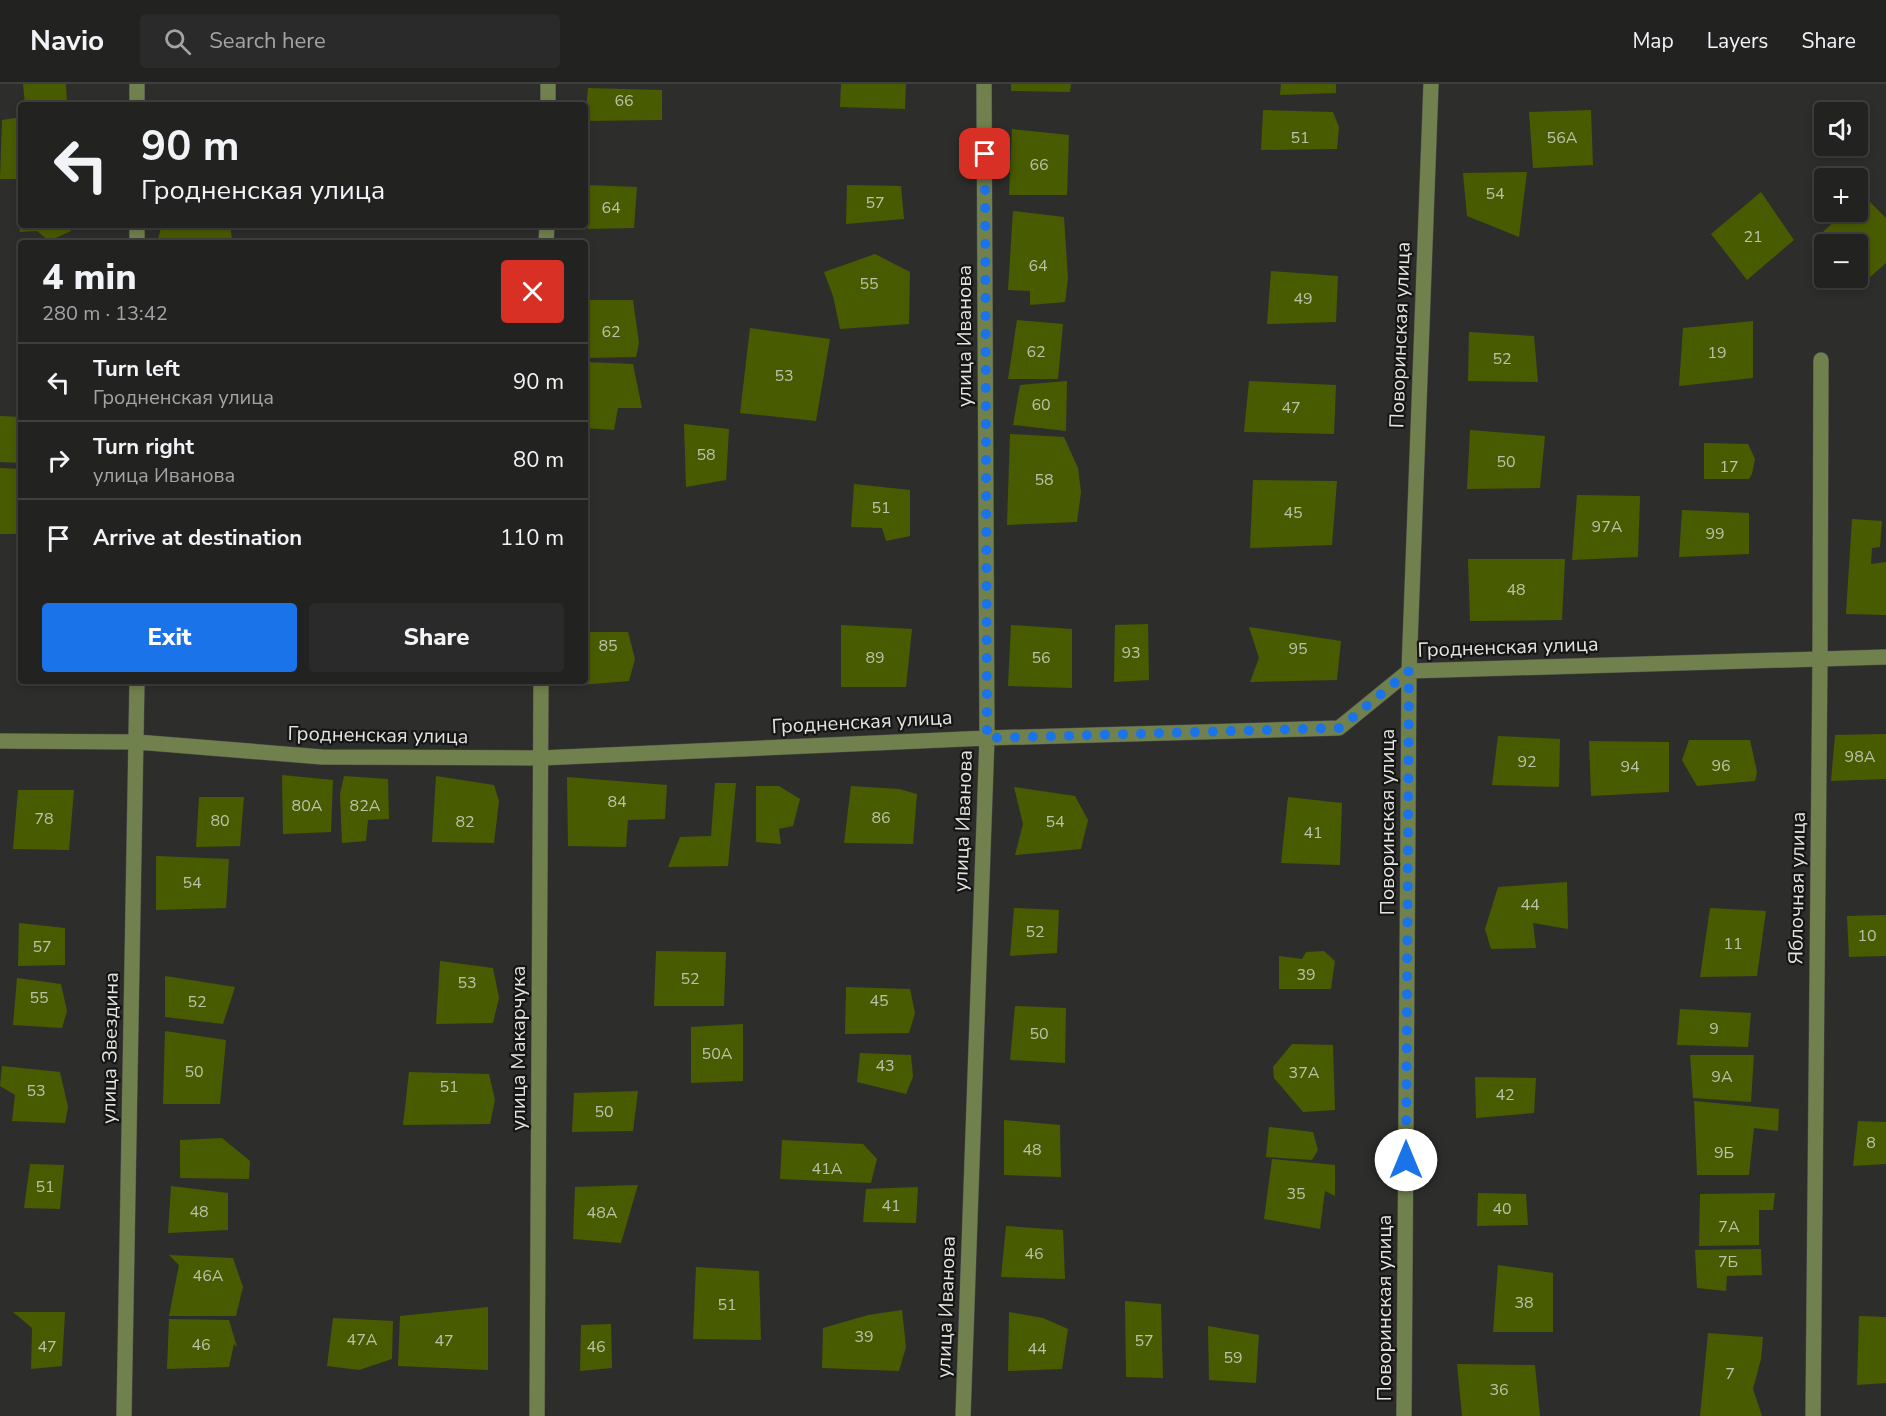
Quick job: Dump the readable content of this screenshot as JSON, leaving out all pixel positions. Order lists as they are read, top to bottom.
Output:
{
  "streets": {
    "street": [
      "Поворинская улица",
      "улица Иванова",
      "Гродненская улица",
      "Яблочная улица",
      "улица Звездина",
      "улица Макарчука"
    ]
  },
  "crossings": [
    ["Поворинская улица", "Гродненская улица"],
    ["улица Иванова", "Гродненская улица"],
    ["Гродненская улица", "Яблочная улица"],
    ["Гродненская улица", "улица Звездина"],
    ["Гродненская улица", "улица Макарчука"]
  ],
  "house_numbers": [
    "66",
    "51",
    "56А",
    "66",
    "54",
    "57",
    "64",
    "21",
    "64",
    "55",
    "49",
    "62",
    "62",
    "19",
    "52",
    "53",
    "60",
    "47",
    "58",
    "50",
    "17",
    "58",
    "51",
    "45",
    "97А",
    "99",
    "48",
    "85",
    "95",
    "93",
    "89",
    "56",
    "98А",
    "92",
    "96",
    "94",
    "84",
    "80А",
    "82А",
    "86",
    "78",
    "80",
    "82",
    "54",
    "41",
    "54",
    "44",
    "52",
    "10",
    "11",
    "57",
    "39",
    "52",
    "53",
    "55",
    "45",
    "52",
    "9",
    "50",
    "50А",
    "43",
    "50",
    "37А",
    "9А",
    "51",
    "53",
    "42",
    "50",
    "8",
    "48",
    "9Б",
    "41А",
    "51",
    "35",
    "41",
    "40",
    "48",
    "48А",
    "7А",
    "46",
    "7Б",
    "46А",
    "38",
    "51",
    "39",
    "47А",
    "47",
    "57",
    "46",
    "47",
    "46",
    "44",
    "59",
    "7",
    "36"
  ],
  "page": {
    "header": "Navio",
    "search": "Search here",
    "nav": ["Map", "Layers", "Share"],
    "map_buttons": ["+", "−"],
    "turn": ["90 m", "Гродненская улица"],
    "heading": ["4 min", "280 m · 13:42"],
    "list": [
      {
        "name": "Turn left",
        "note": "Гродненская улица",
        "value": "90 m"
      },
      {
        "name": "Turn right",
        "note": "улица Иванова",
        "value": "80 m"
      },
      {
        "name": "Arrive at destination",
        "value": "110 m"
      }
    ],
    "buttons": ["Exit", "Share"]
  }
}
